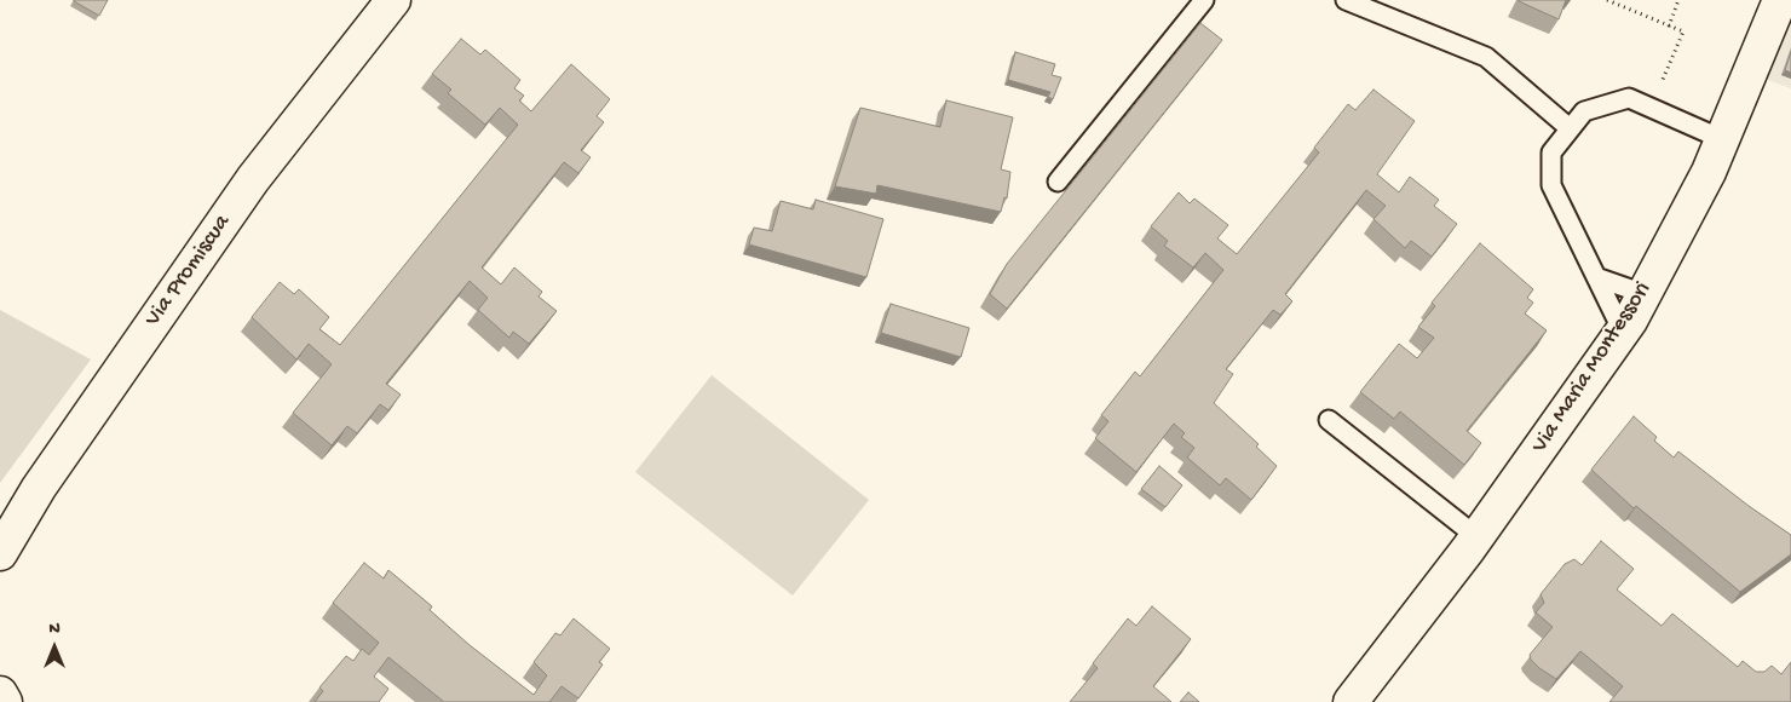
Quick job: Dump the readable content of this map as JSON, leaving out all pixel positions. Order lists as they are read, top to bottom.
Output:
{
  "streets": {
    "street": ["Via Promiscua", "Via Maria Montessori"]
  },
  "north": "top"
}
